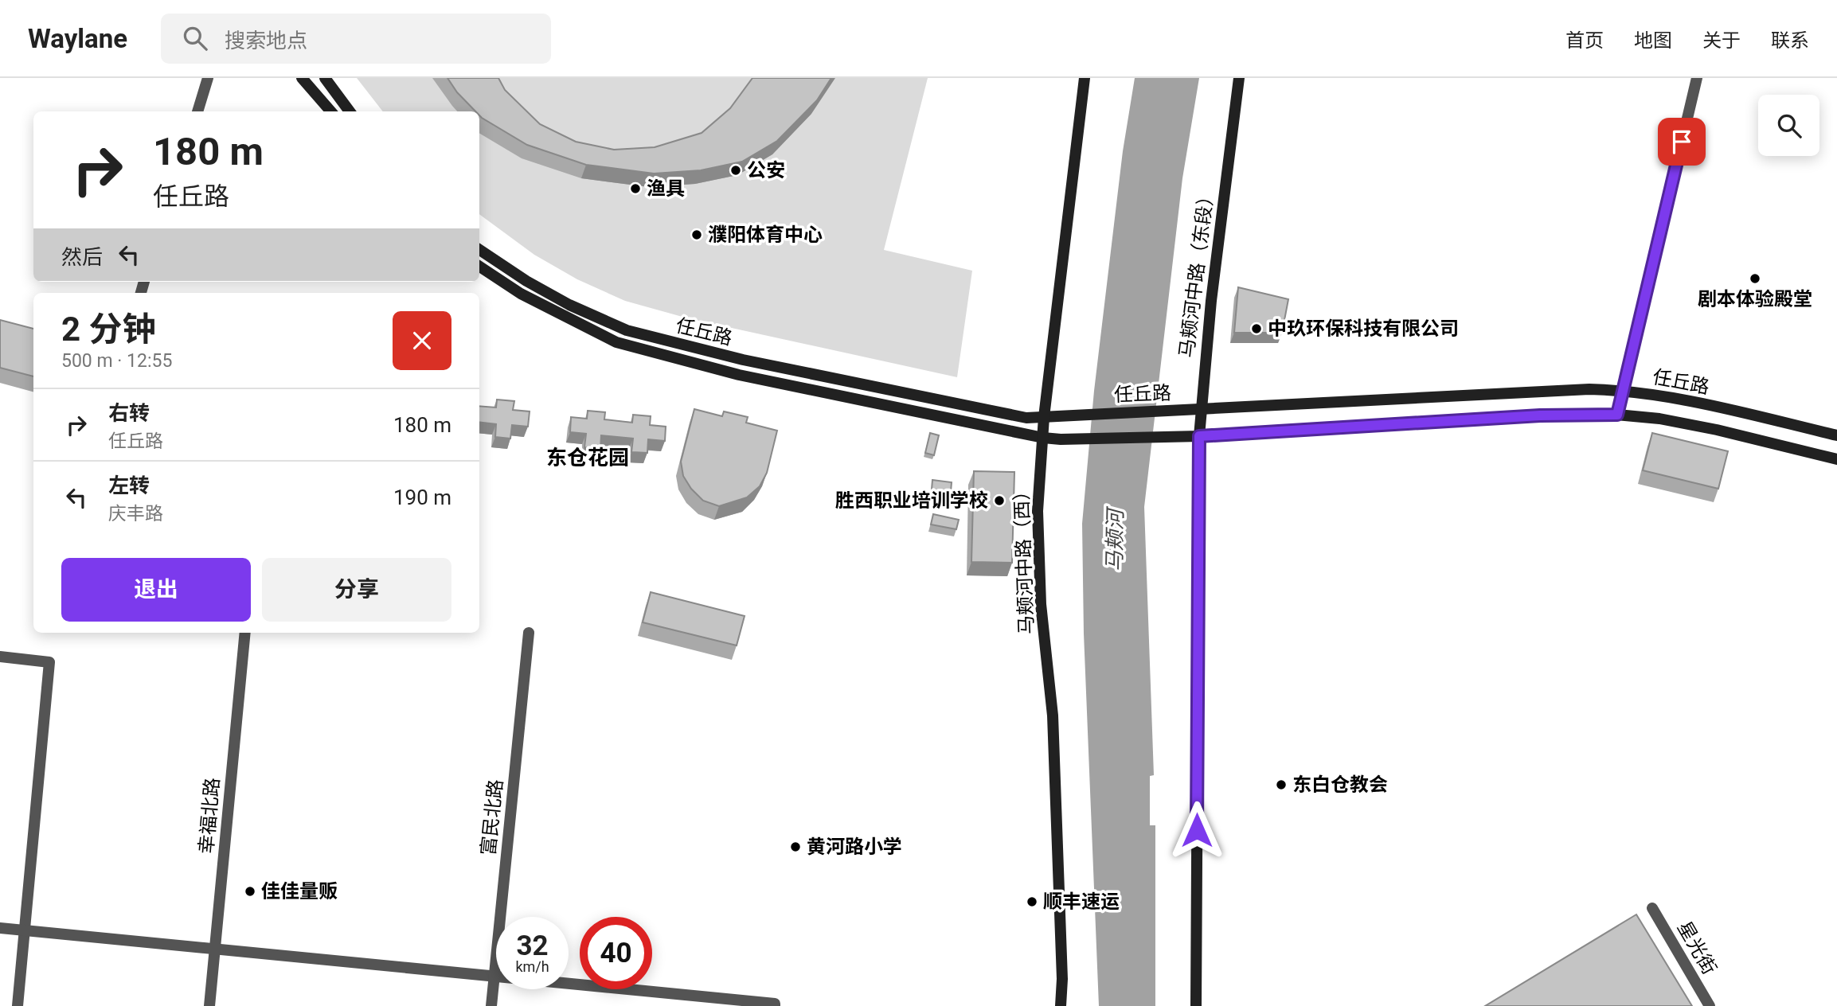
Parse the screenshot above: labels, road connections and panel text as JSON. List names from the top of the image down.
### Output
{
  "streets": {
    "street": [
      "马颊河中路（东段）",
      "任丘路",
      "马颊河中路（西）",
      "幸福北路",
      "富民北路",
      "星光街"
    ]
  },
  "crossings": [
    ["马颊河中路（东段）", "任丘路"],
    ["任丘路", "马颊河中路（西）"]
  ],
  "districts": ["东仓花园"],
  "water": ["马颊河"],
  "places": [
    "公安",
    "渔具",
    "濮阳体育中心",
    "剧本体验殿堂",
    "中玖环保科技有限公司",
    "胜西职业培训学校",
    "东白仓教会",
    "黄河路小学",
    "佳佳量贩",
    "顺丰速运"
  ],
  "page": {
    "header": "Waylane",
    "search": "搜索地点",
    "nav": [
      "首页",
      "地图",
      "关于",
      "联系"
    ],
    "turn": ["180 m", "任丘路"],
    "then": "然后",
    "heading": ["2 分钟", "500 m · 12:55"],
    "list": [
      {
        "name": "右转",
        "note": "任丘路",
        "value": "180 m"
      },
      {
        "name": "左转",
        "note": "庆丰路",
        "value": "190 m"
      }
    ],
    "buttons": ["退出", "分享"],
    "speed": "32 km/h",
    "limit": "40"
  }
}
